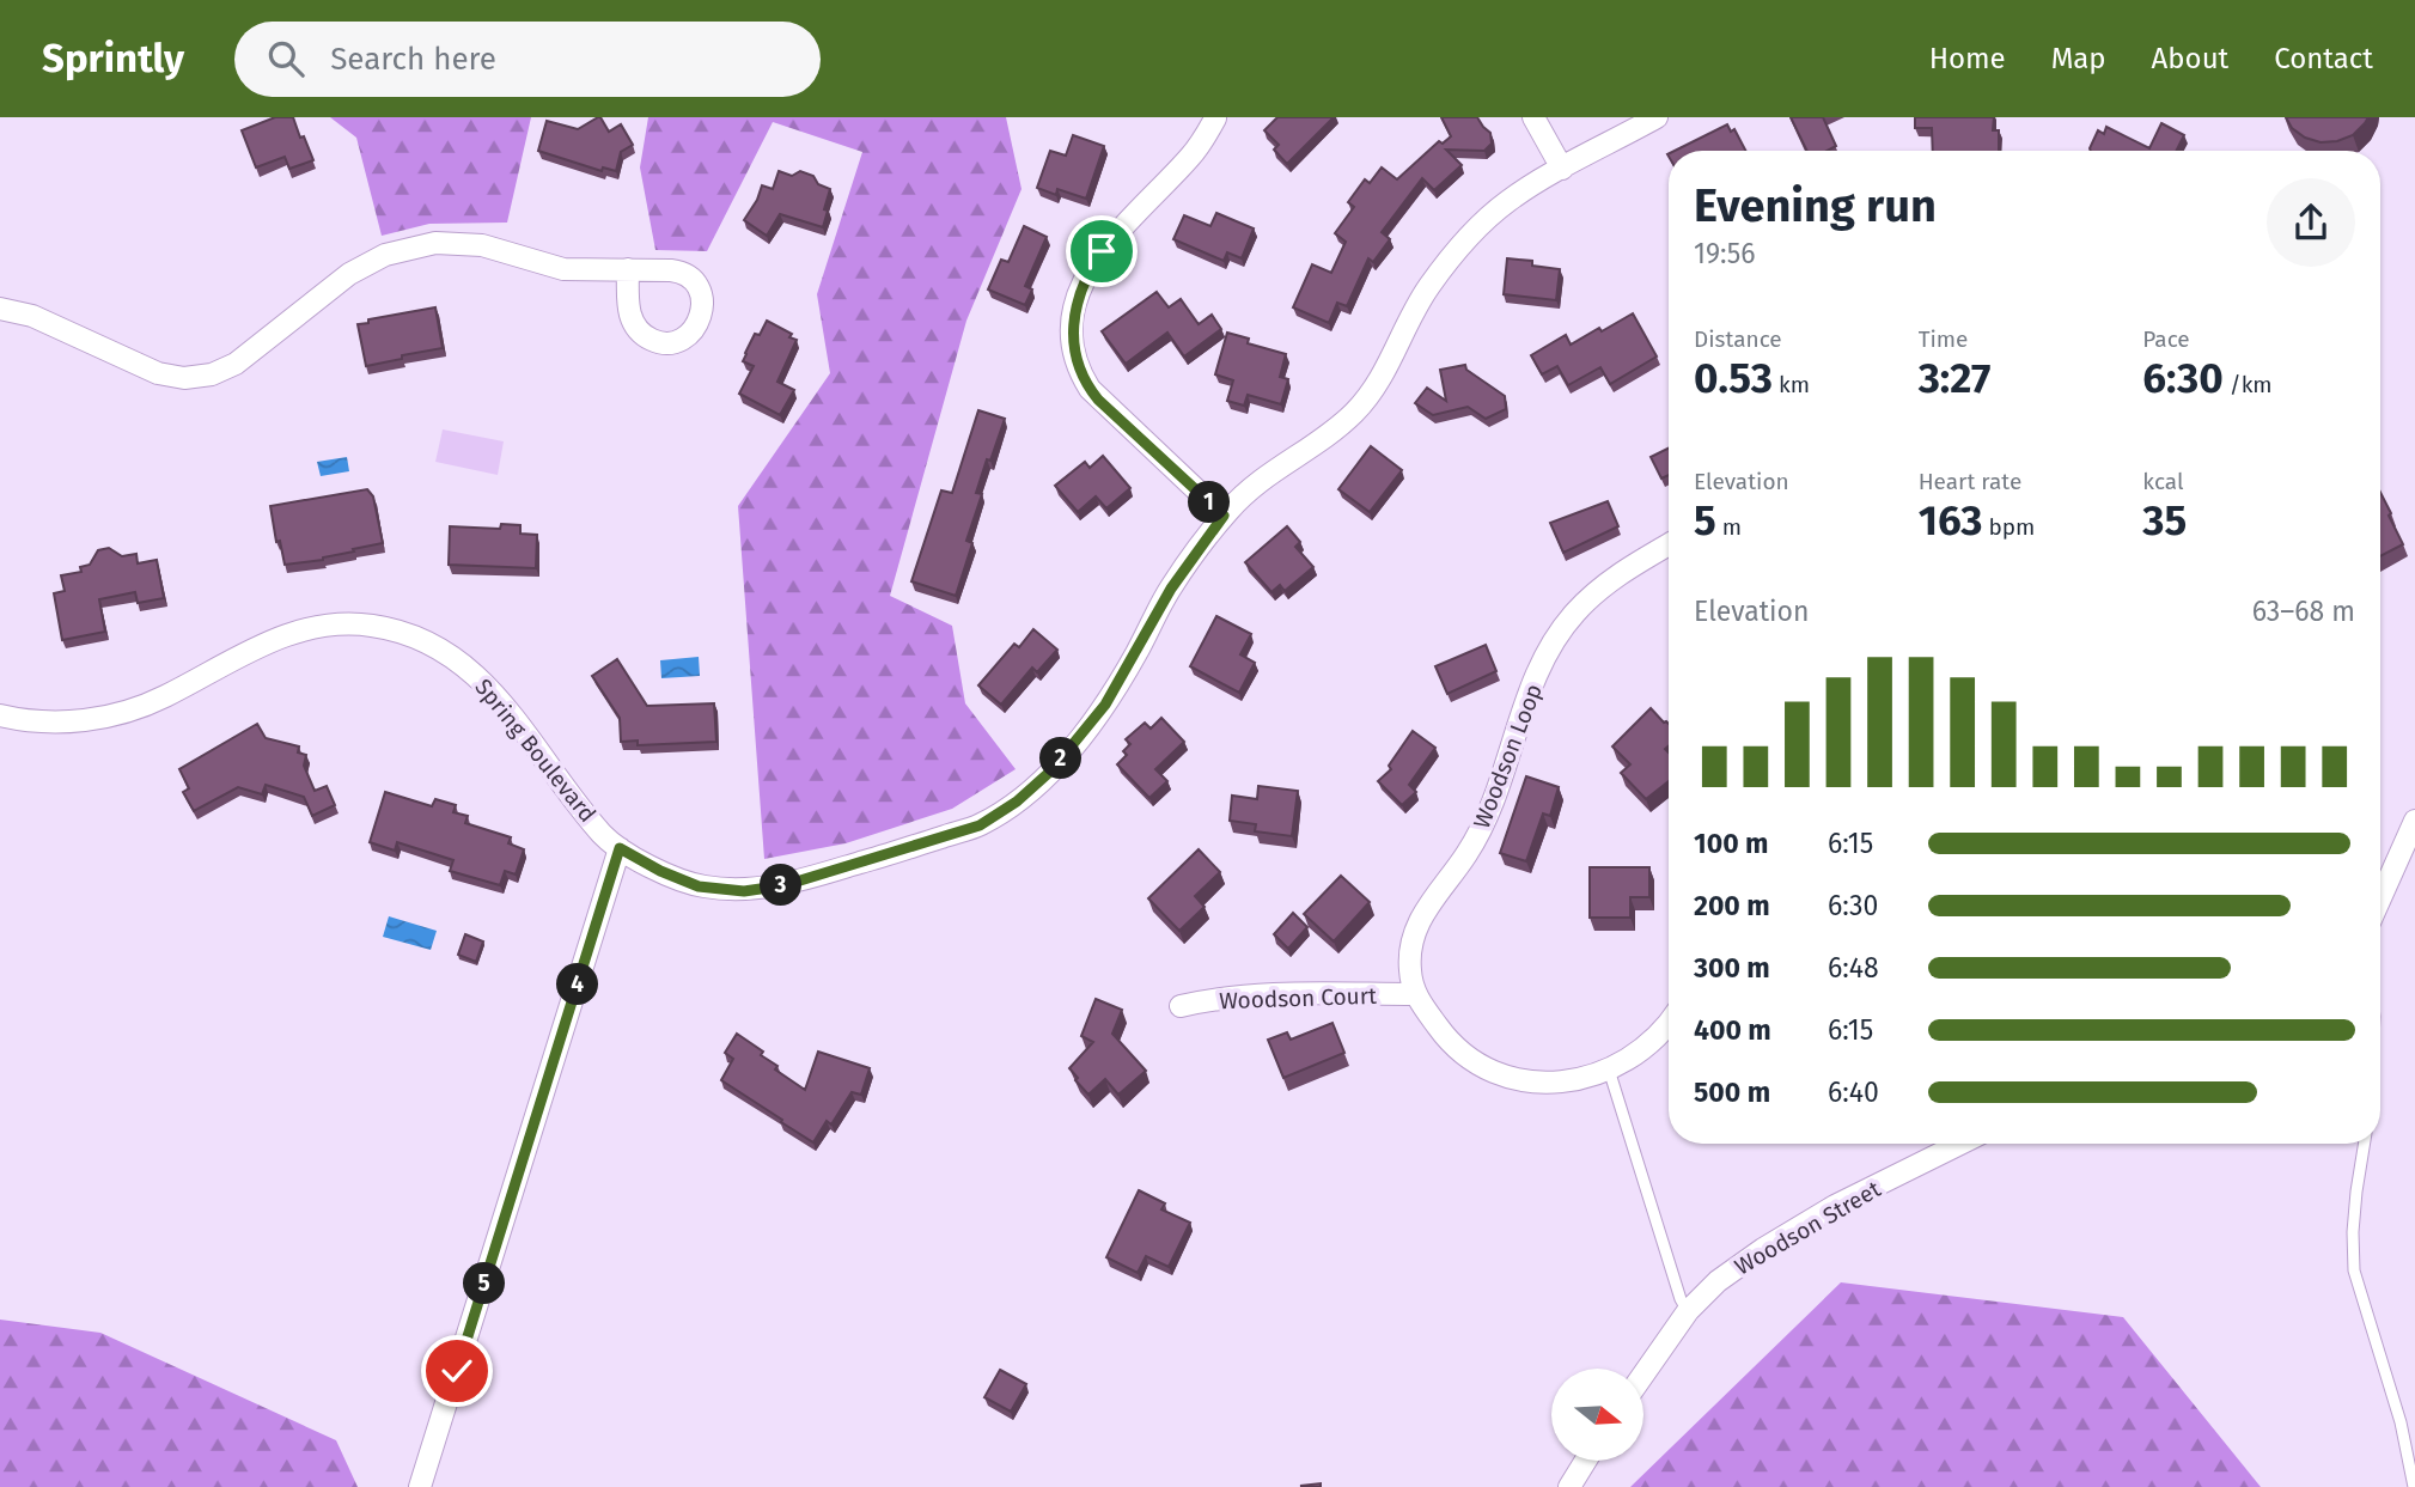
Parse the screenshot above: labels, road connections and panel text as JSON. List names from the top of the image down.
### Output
{
  "streets": {
    "street": [
      "Spring Boulevard",
      "Woodson Loop",
      "Woodson Court",
      "Woodson Street"
    ]
  },
  "crossings": [
    ["Woodson Loop", "Woodson Court"]
  ],
  "north": "right",
  "page": {
    "header": "Sprintly",
    "search": "Search here",
    "nav": [
      "Home",
      "Map",
      "About",
      "Contact"
    ],
    "heading": ["Evening run", "19:56"],
    "stats": [
      ["Distance", "0.53 km"],
      ["Time", "3:27"],
      ["Pace", "6:30 /km"],
      ["Elevation", "5 m"],
      ["Heart rate", "163 bpm"],
      ["kcal", "35"]
    ],
    "pins": [
      "1",
      "2",
      "3",
      "4",
      "5"
    ],
    "chart": ["Elevation", "63–68 m"],
    "list": [
      {
        "name": "100 m",
        "note": "6:15"
      },
      {
        "name": "200 m",
        "note": "6:30"
      },
      {
        "name": "300 m",
        "note": "6:48"
      },
      {
        "name": "400 m",
        "note": "6:15"
      },
      {
        "name": "500 m",
        "note": "6:40"
      }
    ]
  }
}
